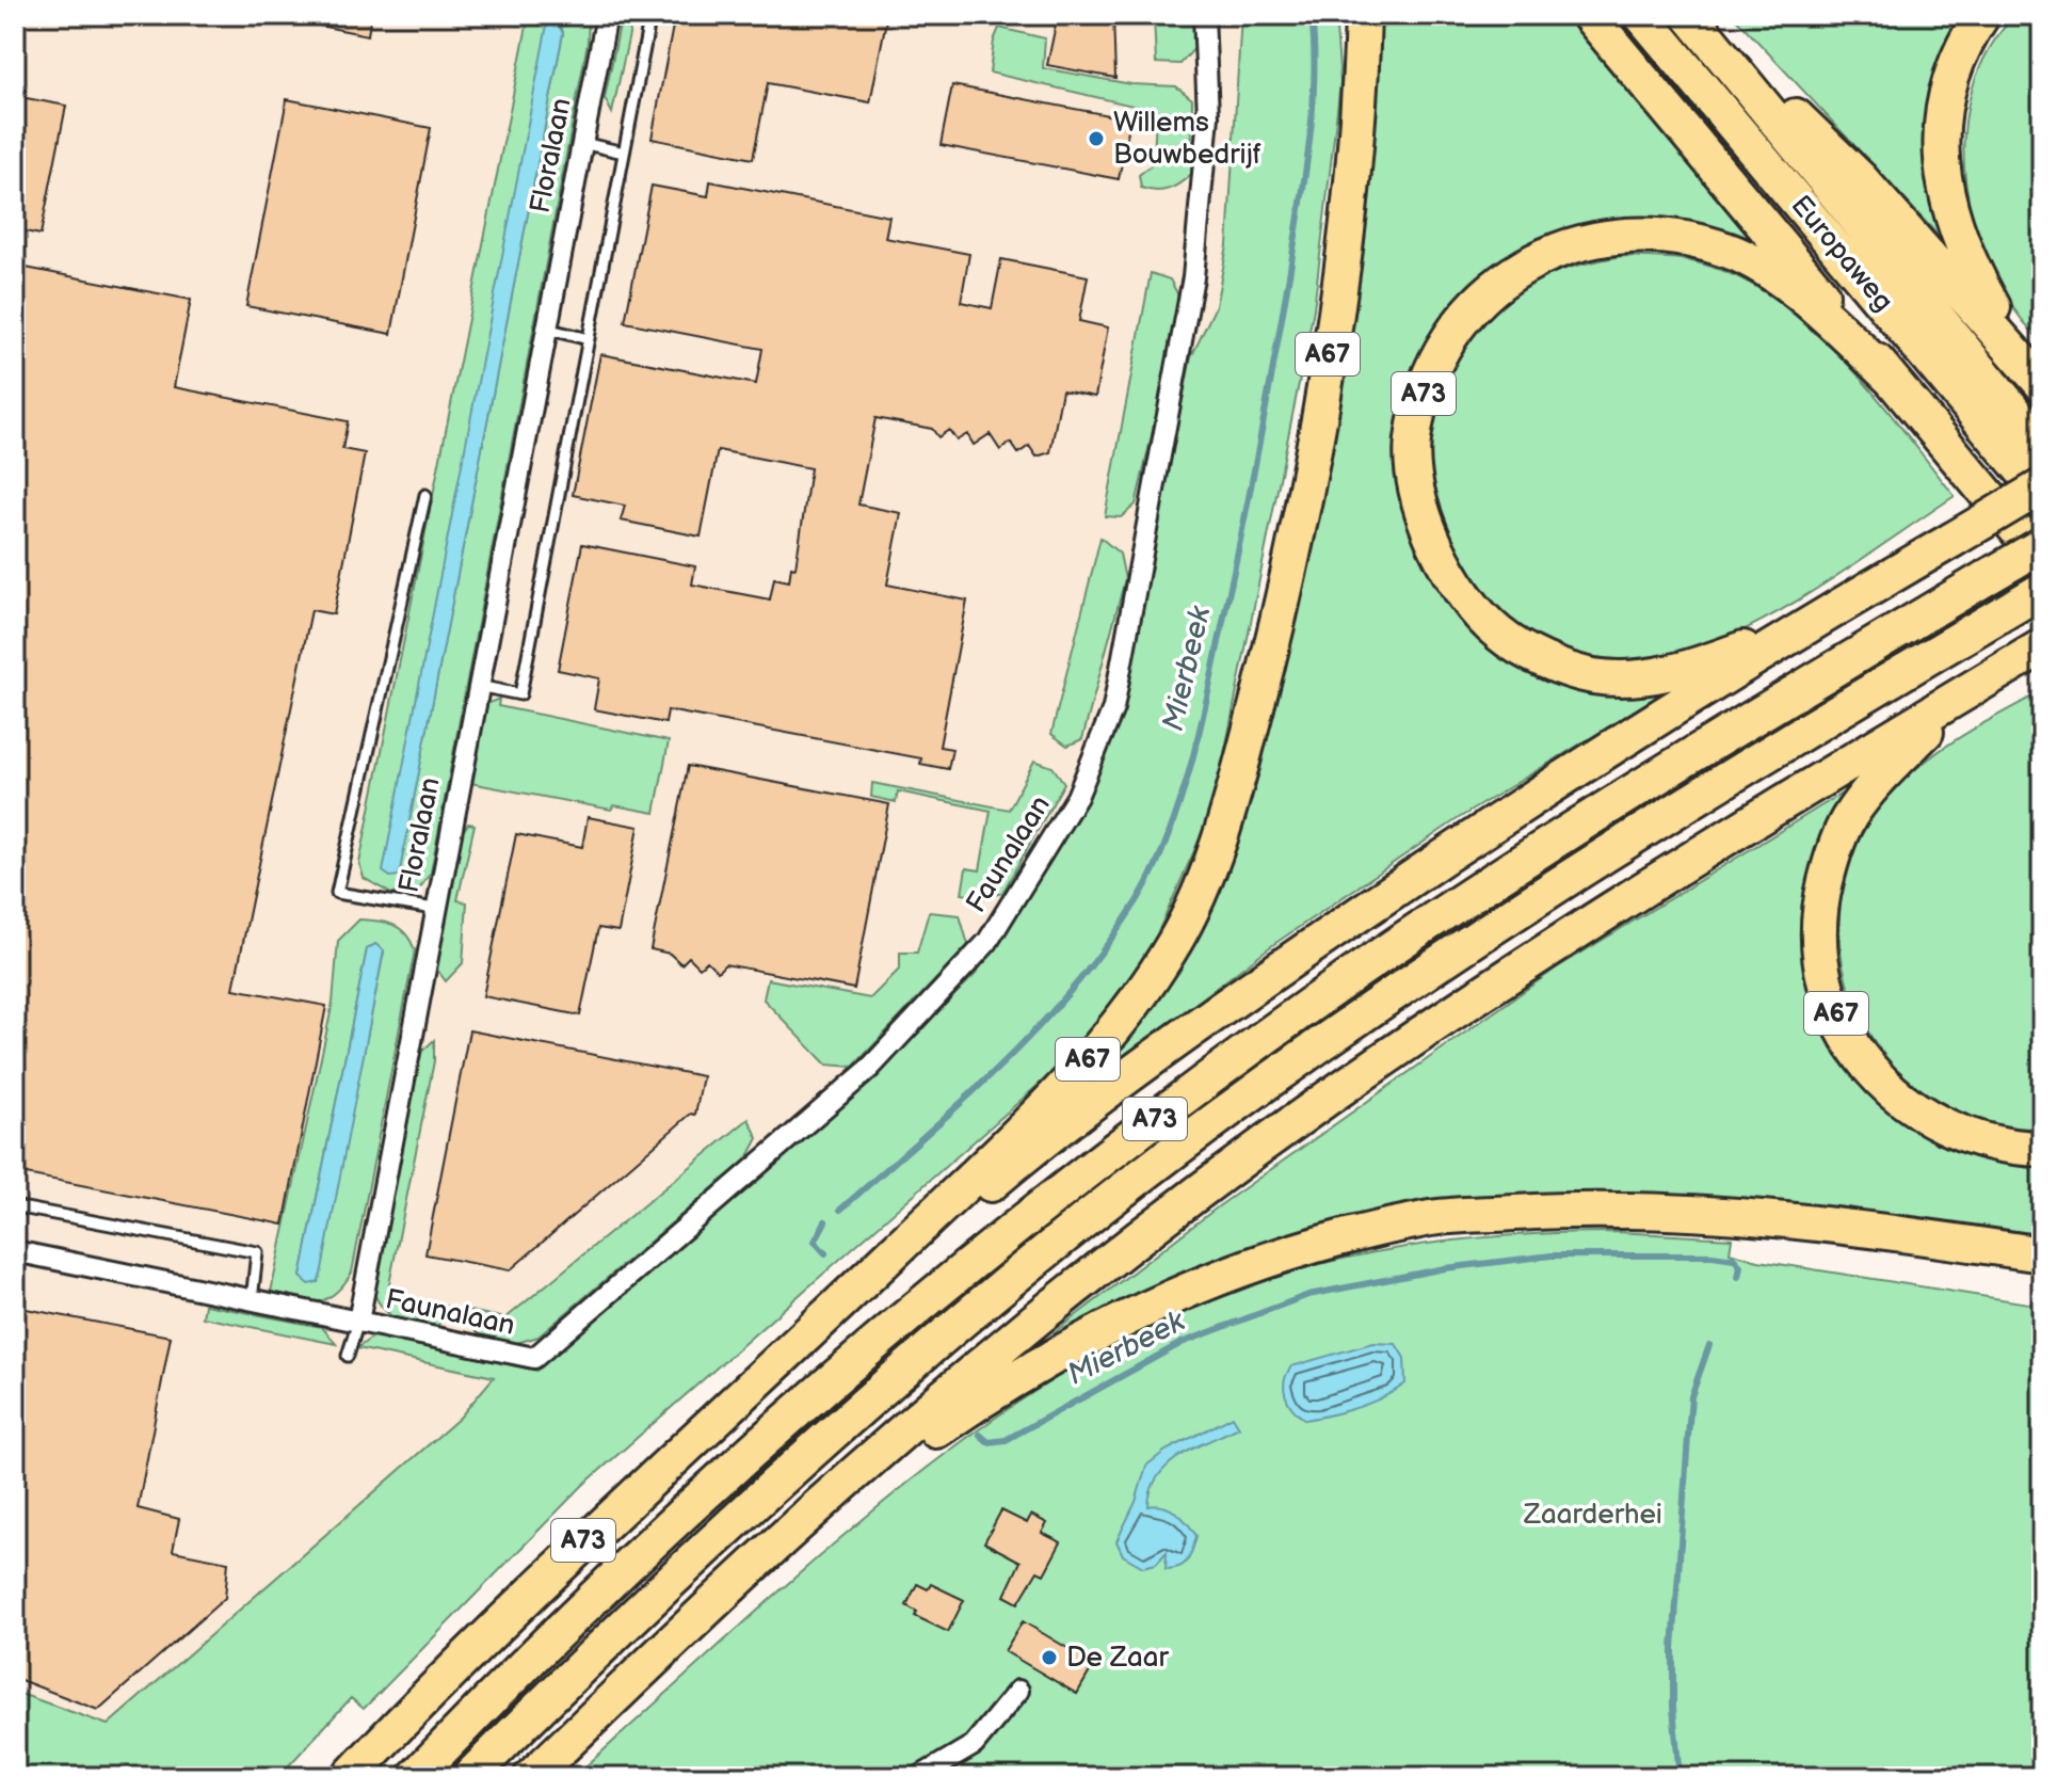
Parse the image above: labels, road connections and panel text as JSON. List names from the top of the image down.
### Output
{
  "streets": {
    "highway": ["Europaweg", "A67", "A73"],
    "street": ["Floralaan", "Faunalaan"]
  },
  "crossings": [
    ["Floralaan", "Faunalaan"],
    ["A67", "A73"]
  ],
  "water": ["Mierbeek"],
  "parks": ["Zaarderhei"],
  "places": ["Willems Bouwbedrijf", "De Zaar"]
}
